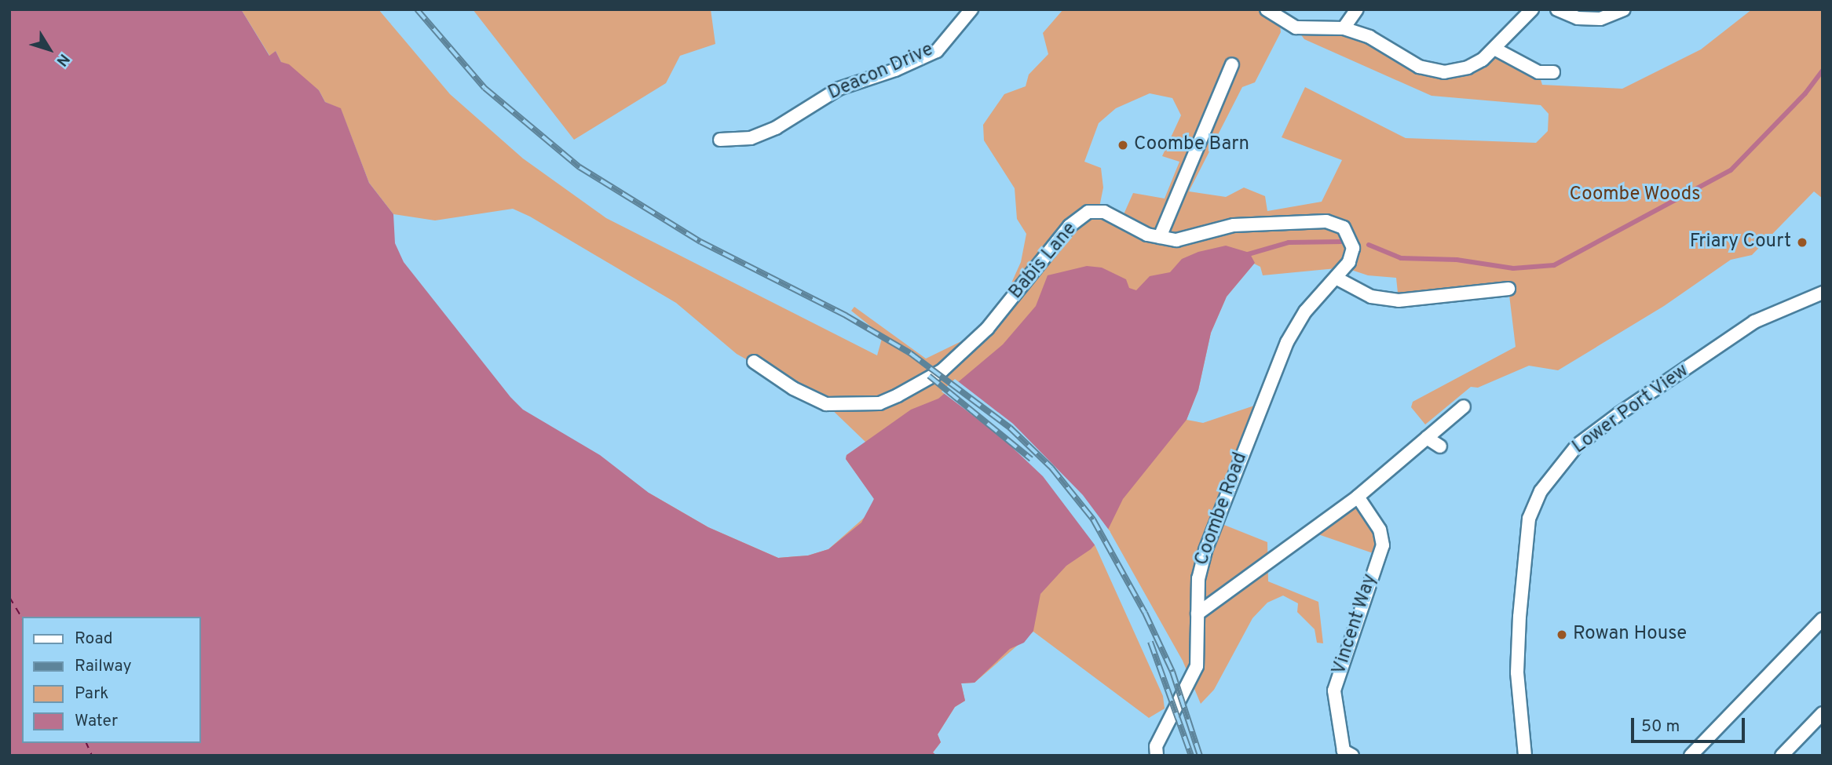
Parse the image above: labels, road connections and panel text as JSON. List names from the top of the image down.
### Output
{
  "streets": {
    "street": [
      "Deacon Drive",
      "Babis Lane",
      "Lower Port View",
      "Coombe Road",
      "Vincent Way"
    ]
  },
  "crossings": [
    ["Babis Lane", "Coombe Road"]
  ],
  "parks": ["Coombe Woods"],
  "places": ["Coombe Barn", "Friary Court", "Rowan House"],
  "legend": [
    "Road",
    "Railway",
    "Park",
    "Water"
  ],
  "scale_bar": "50 m",
  "north": "bottom right"
}
